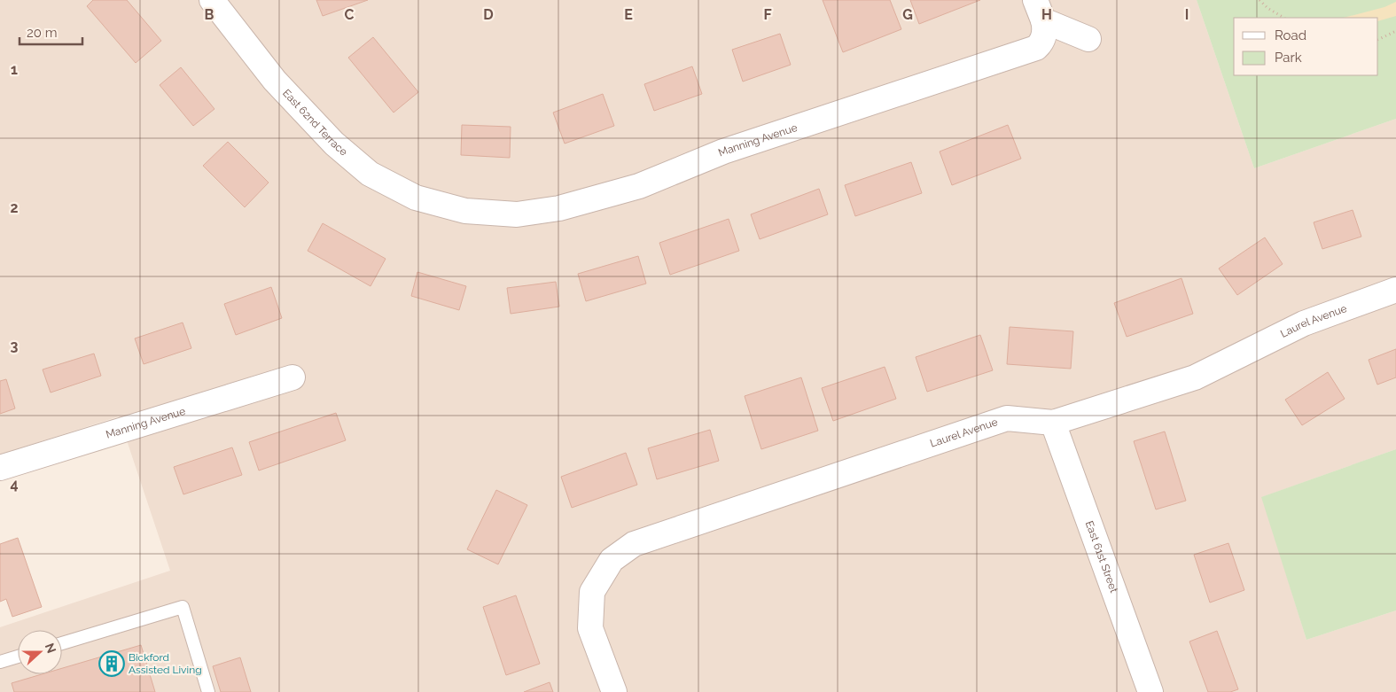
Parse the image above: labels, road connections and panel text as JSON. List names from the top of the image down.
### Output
{
  "streets": {
    "street": [
      "East 62nd Terrace",
      "Manning Avenue",
      "Laurel Avenue",
      "East 61st Street"
    ]
  },
  "crossings": [
    ["East 62nd Terrace", "Manning Avenue"],
    ["Laurel Avenue", "East 61st Street"]
  ],
  "places": {
    "building": ["Bickford Assisted Living"]
  },
  "legend": ["Road", "Park"],
  "scale_bar": "20 m",
  "north": "right",
  "grid": {
    "columns": [
      "B",
      "C",
      "D",
      "E",
      "F",
      "G",
      "H",
      "I"
    ],
    "rows": [
      "1",
      "2",
      "3",
      "4"
    ]
  }
}
